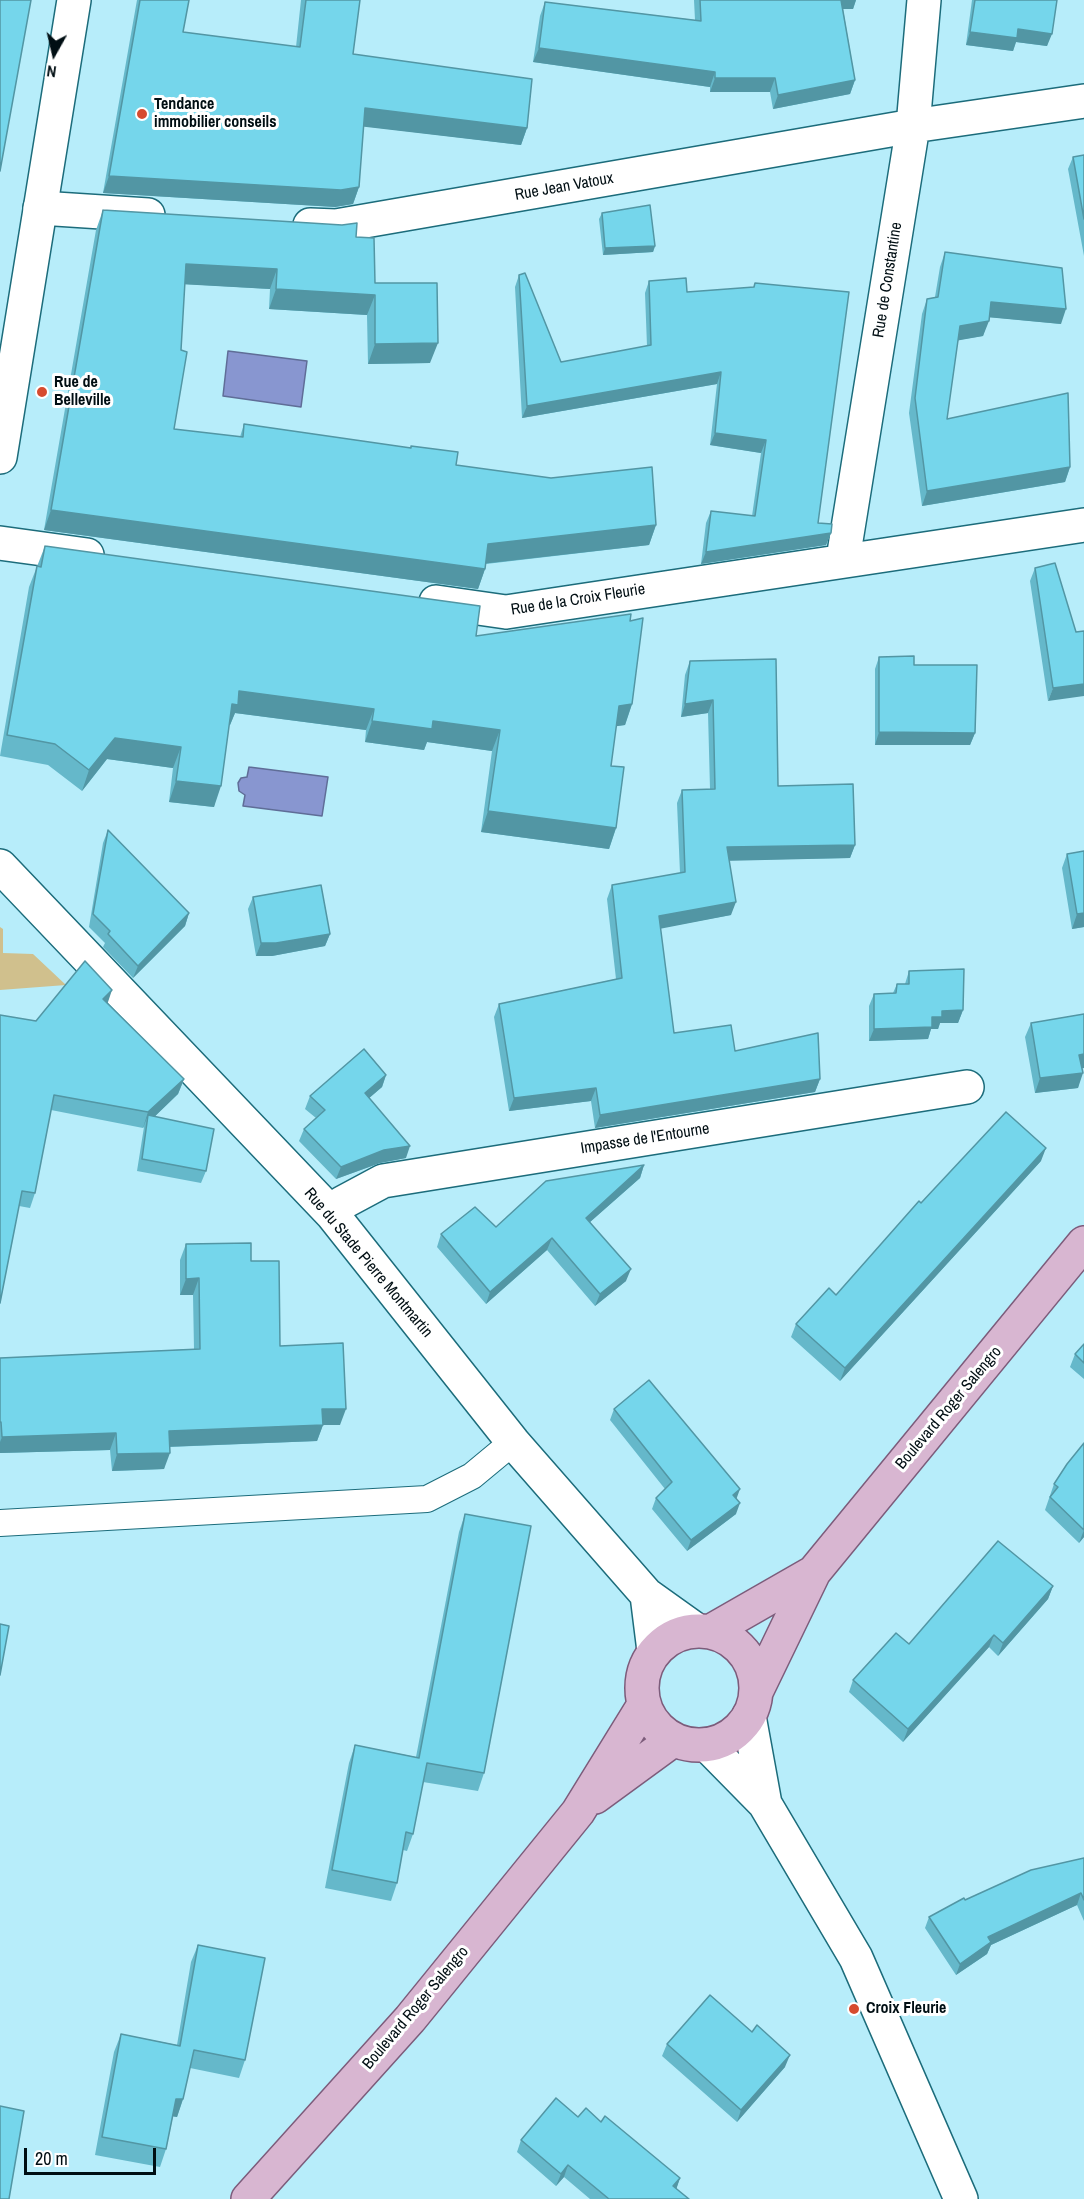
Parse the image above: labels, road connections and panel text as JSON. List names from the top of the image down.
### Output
{
  "streets": {
    "main road": ["Boulevard Roger Salengro"],
    "street": [
      "Rue Jean Vatoux",
      "Rue de Constantine",
      "Rue de la Croix Fleurie",
      "Impasse de l'Entourne",
      "Rue du Stade Pierre Montmartin"
    ]
  },
  "crossings": [
    ["Rue Jean Vatoux", "Rue de Constantine"],
    ["Rue de Constantine", "Rue de la Croix Fleurie"],
    ["Impasse de l'Entourne", "Rue du Stade Pierre Montmartin"],
    ["Rue du Stade Pierre Montmartin", "Boulevard Roger Salengro"]
  ],
  "places": ["Tendance immobilier conseils", "Rue de Belleville", "Croix Fleurie"],
  "scale_bar": "20 m",
  "north": "bottom"
}
